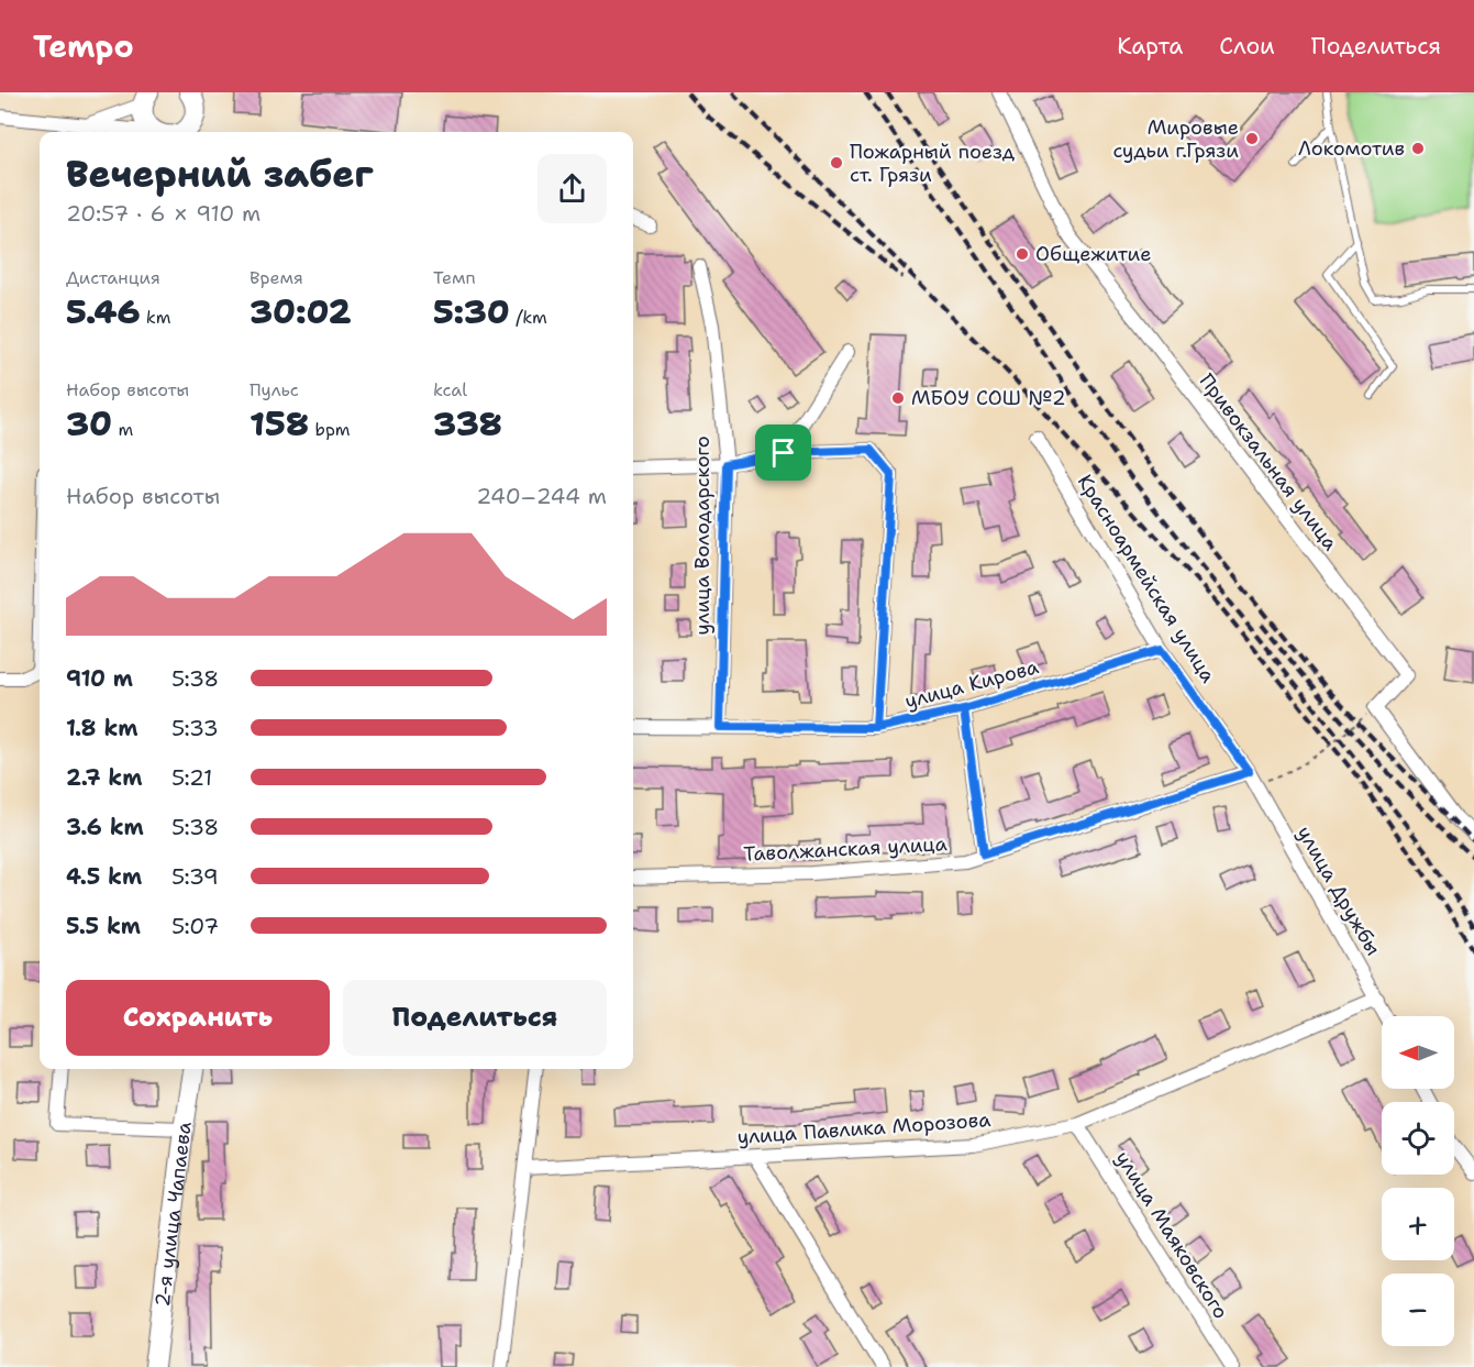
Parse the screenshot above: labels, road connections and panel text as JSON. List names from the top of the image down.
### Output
{
  "streets": {
    "main road": ["2-я улица Чапаева"],
    "street": [
      "Привокзальная улица",
      "улица Володарского",
      "Красноармейская улица",
      "улица Кирова",
      "Таволжанская улица",
      "улица Дружбы",
      "улица Павлика Морозова",
      "улица Маяковского"
    ]
  },
  "crossings": [
    ["улица Володарского", "улица Кирова"],
    ["Красноармейская улица", "улица Кирова"],
    ["Красноармейская улица", "Таволжанская улица"],
    ["Красноармейская улица", "улица Дружбы"],
    ["Таволжанская улица", "улица Дружбы"],
    ["улица Дружбы", "улица Павлика Морозова"],
    ["улица Павлика Морозова", "улица Маяковского"]
  ],
  "places": [
    "Мировые судьи г.Грязи",
    "Локомотив",
    "Пожарный поезд ст. Грязи",
    "Общежитие",
    "МБОУ СОШ №2"
  ],
  "north": "left",
  "page": {
    "header": "Tempo",
    "nav": ["Карта", "Слои", "Поделиться"],
    "heading": ["Вечерний забег", "20:57 · 6 × 910 m"],
    "stats": [
      ["Дистанция", "5.46 km"],
      ["Время", "30:02"],
      ["Темп", "5:30 /km"],
      ["Набор высоты", "30 m"],
      ["Пульс", "158 bpm"],
      ["kcal", "338"]
    ],
    "chart": ["Набор высоты", "240–244 m"],
    "list": [
      {
        "name": "910 m",
        "note": "5:38"
      },
      {
        "name": "1.8 km",
        "note": "5:33"
      },
      {
        "name": "2.7 km",
        "note": "5:21"
      },
      {
        "name": "3.6 km",
        "note": "5:38"
      },
      {
        "name": "4.5 km",
        "note": "5:39"
      },
      {
        "name": "5.5 km",
        "note": "5:07"
      }
    ],
    "buttons": ["Сохранить", "Поделиться"],
    "map_buttons": ["+", "−"]
  }
}
